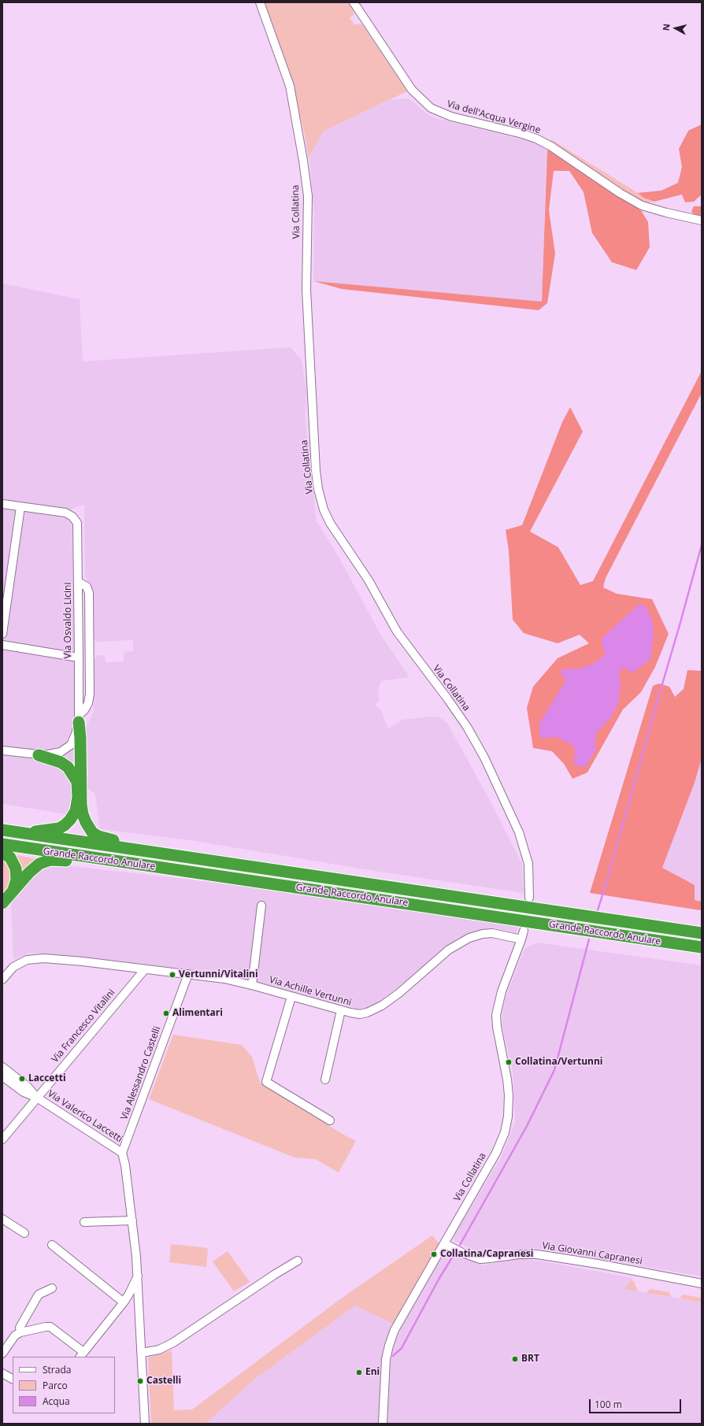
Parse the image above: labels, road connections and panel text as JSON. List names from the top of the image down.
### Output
{
  "streets": {
    "highway": ["Grande Raccordo Anulare"],
    "street": [
      "Via dell'Acqua Vergine",
      "Via Collatina",
      "Via Osvaldo Licini",
      "Via Achille Vertunni",
      "Via Francesco Vitalini",
      "Via Alessandro Castelli",
      "Via Valerico Laccetti",
      "Via Giovanni Capranesi"
    ]
  },
  "crossings": [
    ["Via Collatina", "Via Achille Vertunni"],
    ["Via Collatina", "Via Giovanni Capranesi"],
    ["Via Achille Vertunni", "Via Francesco Vitalini"],
    ["Via Achille Vertunni", "Via Alessandro Castelli"],
    ["Via Francesco Vitalini", "Via Valerico Laccetti"],
    ["Via Alessandro Castelli", "Via Valerico Laccetti"]
  ],
  "places": [
    "Vertunni/Vitalini",
    "Alimentari",
    "Collatina/Vertunni",
    "Laccetti",
    "Collatina/Capranesi",
    "BRT",
    "Eni",
    "Castelli"
  ],
  "legend": ["Strada", "Parco", "Acqua"],
  "scale_bar": "100 m",
  "north": "left"
}
